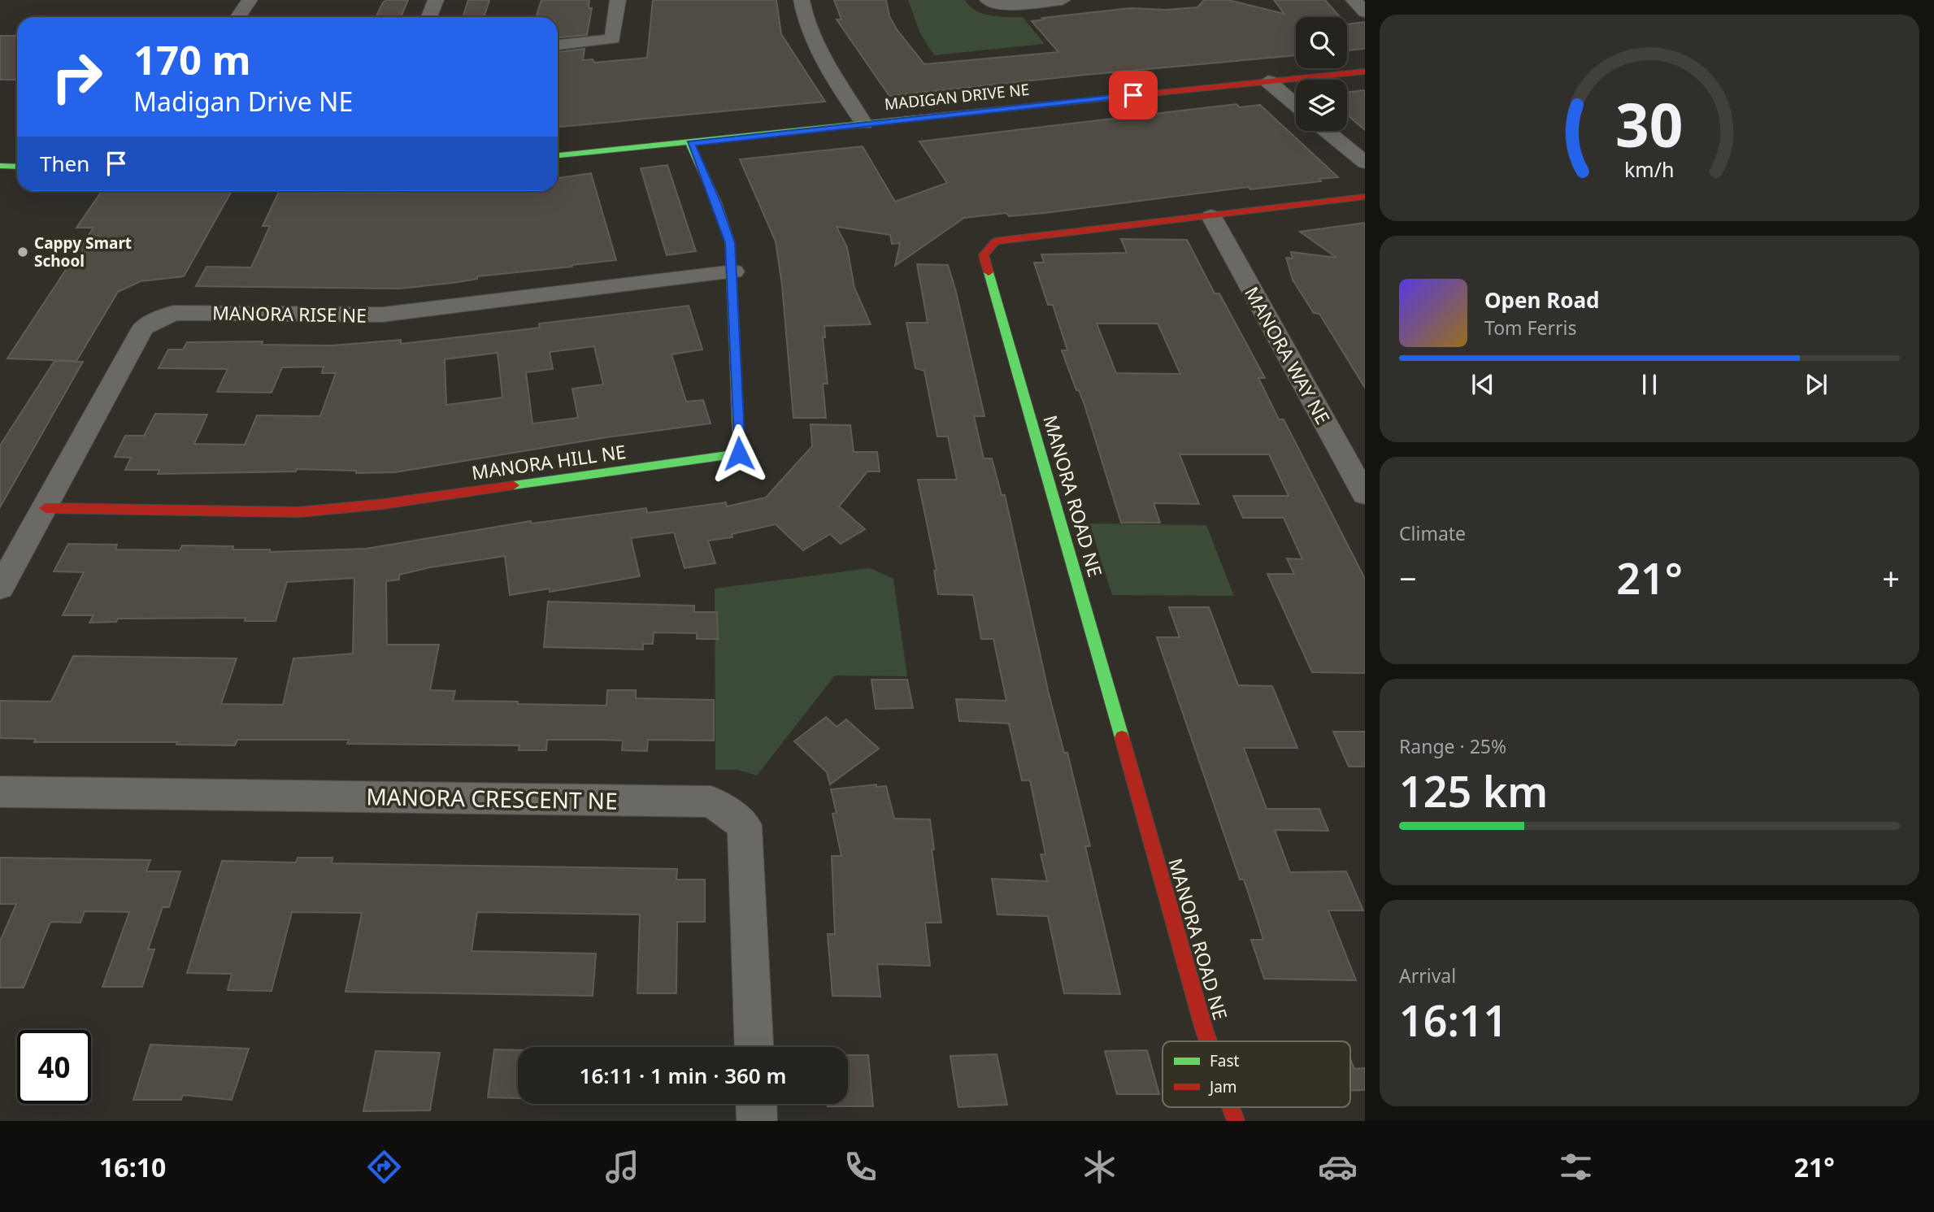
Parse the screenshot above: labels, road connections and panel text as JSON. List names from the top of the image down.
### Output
{
  "streets": {
    "street": [
      "MADIGAN DRIVE NE",
      "MANORA RISE NE",
      "MANORA WAY NE",
      "MANORA HILL NE",
      "MANORA ROAD NE",
      "MANORA CRESCENT NE"
    ]
  },
  "crossings": [
    ["MADIGAN DRIVE NE", "MANORA HILL NE"],
    ["MANORA RISE NE", "MANORA HILL NE"],
    ["MANORA WAY NE", "MANORA ROAD NE"]
  ],
  "places": ["Cappy Smart School"],
  "legend": ["Fast", "Jam"],
  "page": {
    "turn": ["170 m", "Madigan Drive NE"],
    "then": "Then",
    "song": ["Open Road", "Tom Ferris"],
    "tile": [
      "Climate",
      ["Range · 25%", "125 km"],
      ["Arrival", "16:11"]
    ],
    "heat": ["−", "21°", "+"],
    "limit": "40",
    "trip": "16:11 · 1 min · 360 m",
    "tabs": ["16:10", "21°"],
    "gauge": ["30", "km/h"]
  }
}
